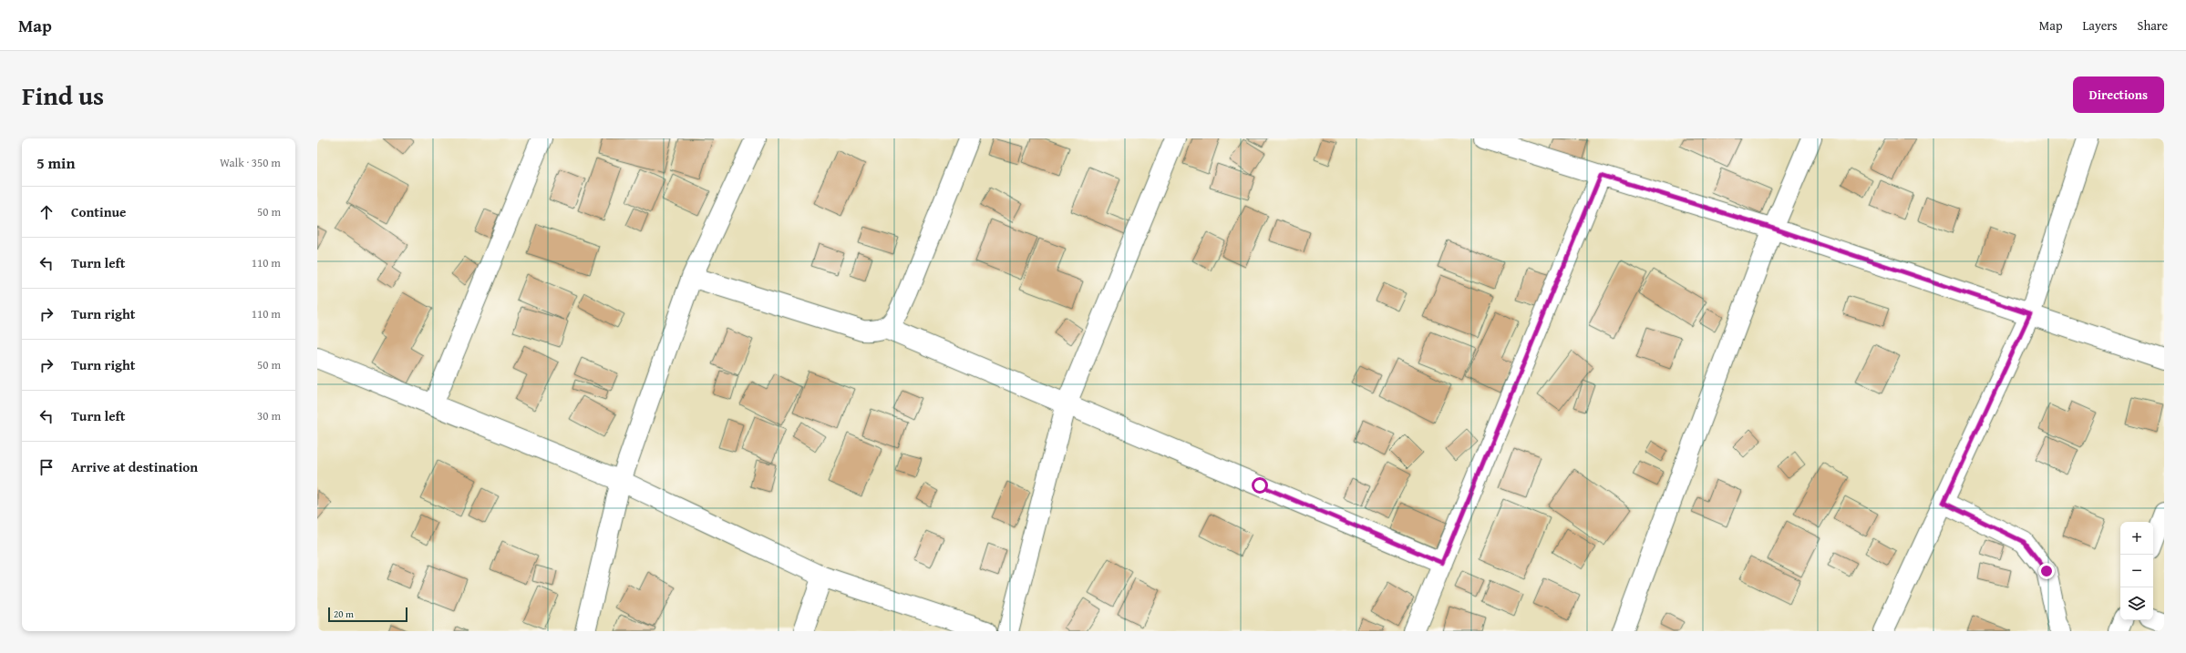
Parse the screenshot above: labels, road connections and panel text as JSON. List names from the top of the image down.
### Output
{
  "scale_bar": "20 m",
  "page": {
    "header": "Map",
    "nav": ["Map", "Layers", "Share"],
    "title": "Find us",
    "buttons": "Directions",
    "heading": ["5 min", "Walk · 350 m"],
    "list": [
      ["Continue", "50 m"],
      ["Turn left", "110 m"],
      ["Turn right", "110 m"],
      ["Turn right", "50 m"],
      ["Turn left", "30 m"],
      "Arrive at destination"
    ],
    "map_buttons": ["+", "−"],
    "scale": "20 m"
  }
}
